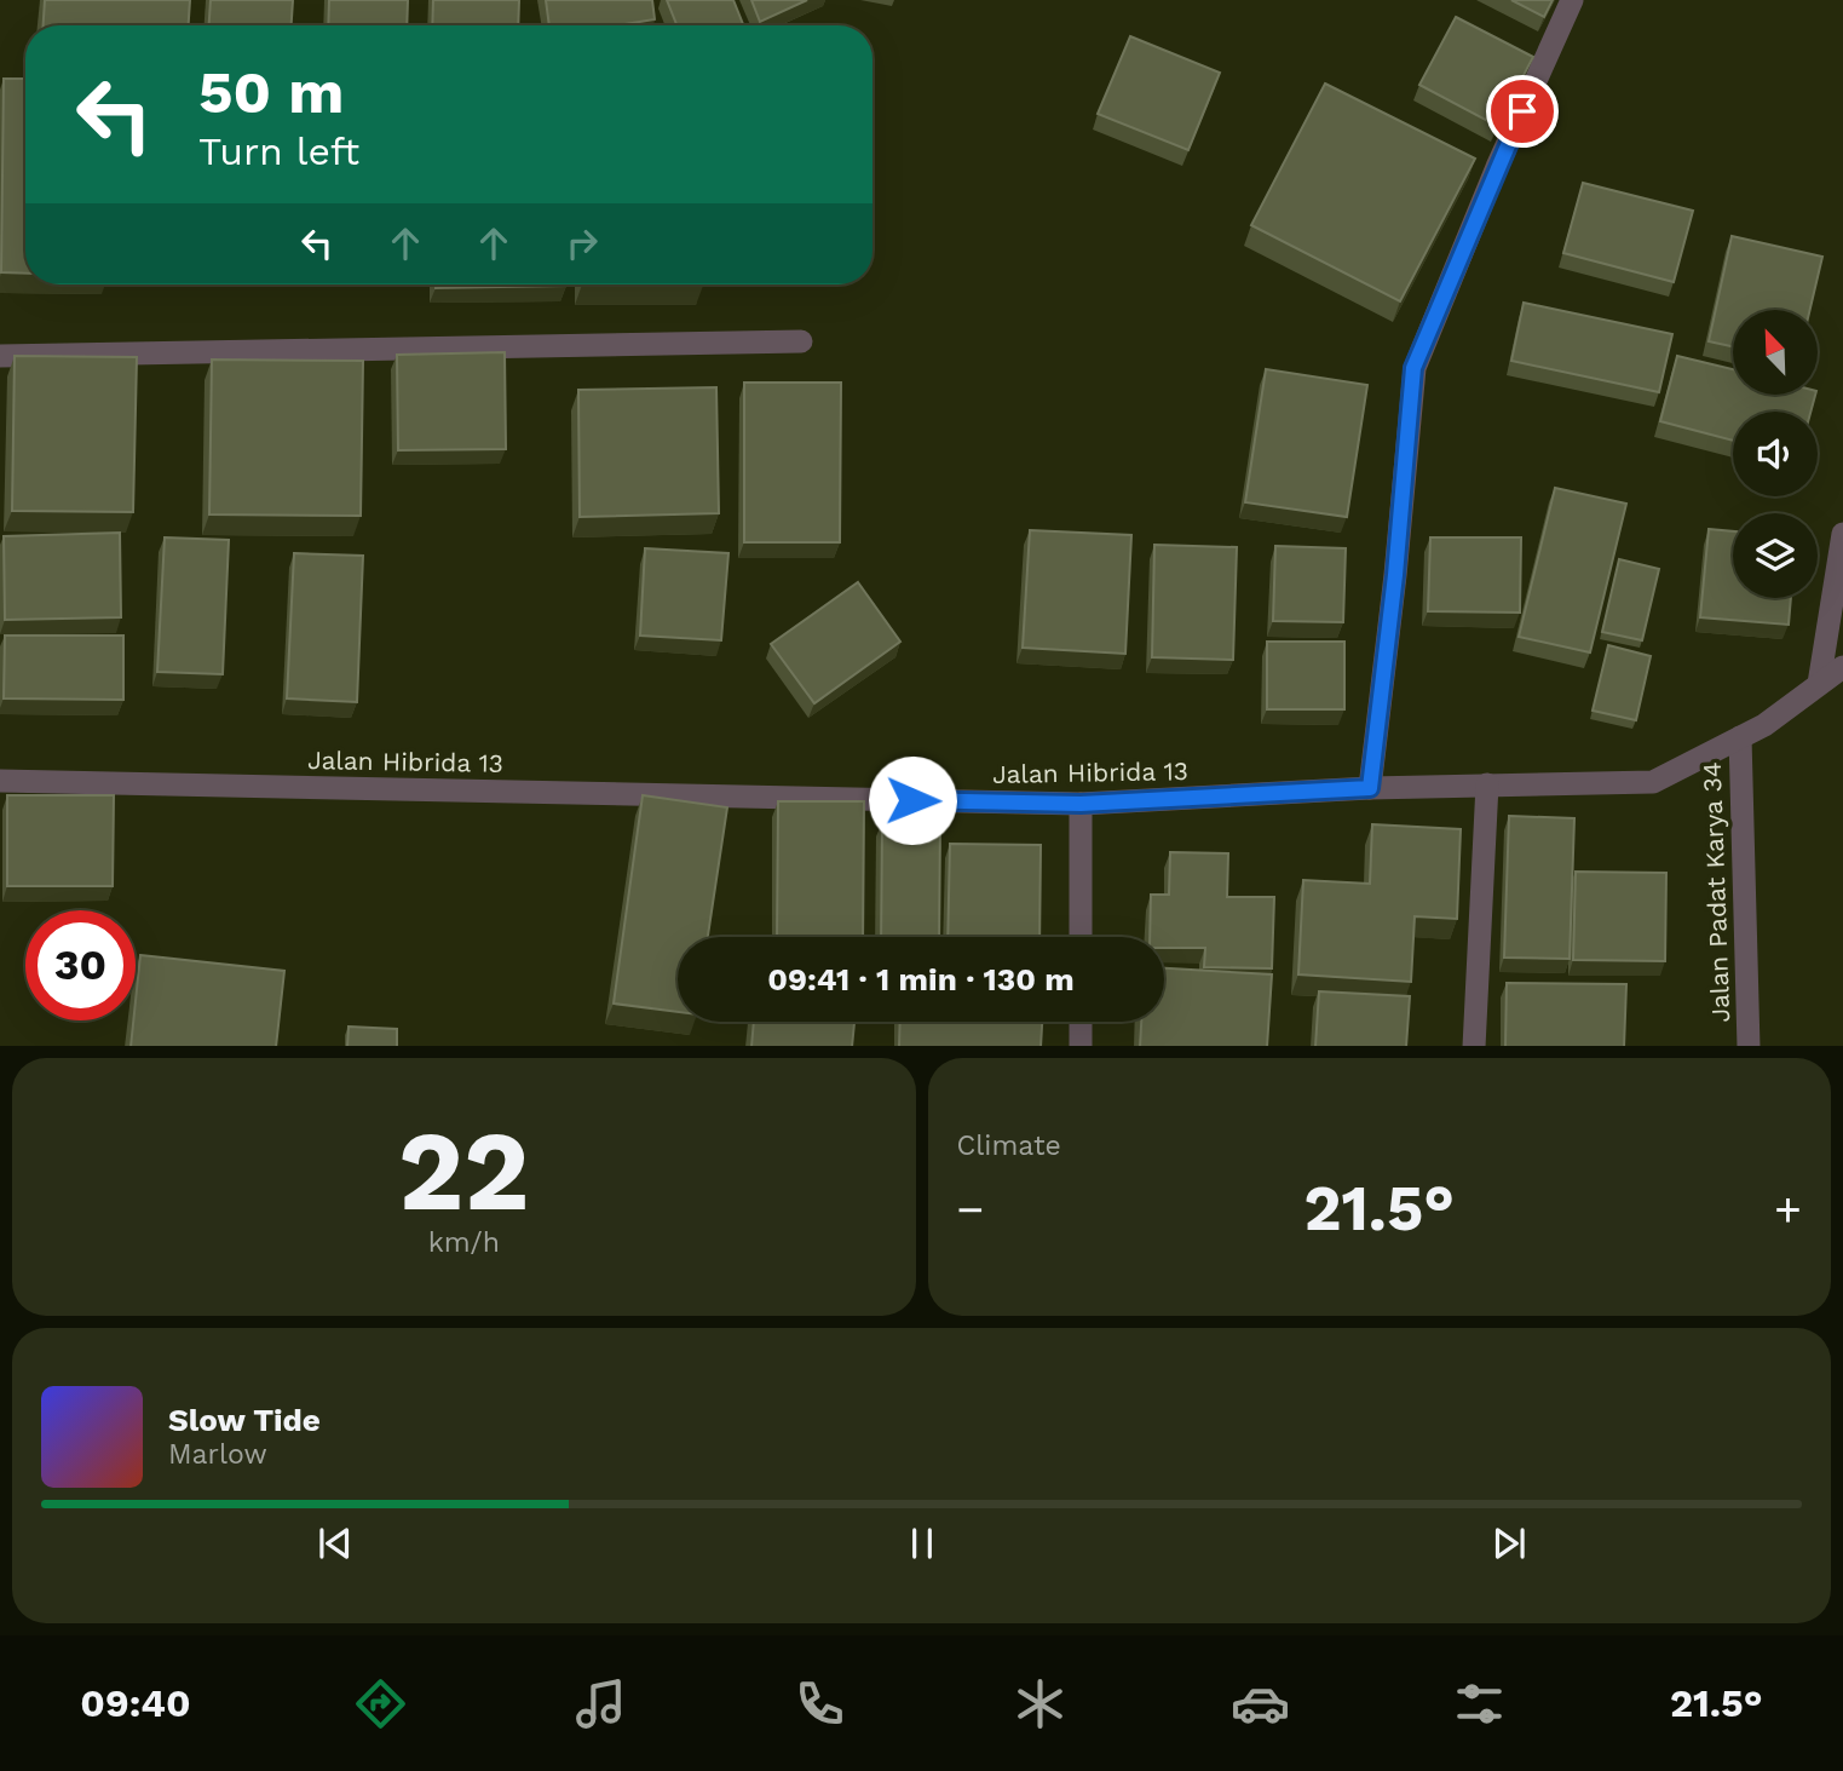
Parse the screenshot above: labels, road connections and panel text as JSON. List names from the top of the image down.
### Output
{
  "streets": {
    "street": ["Jalan Hibrida 13", "Jalan Padat Karya 34"]
  },
  "crossings": [
    ["Jalan Hibrida 13", "Jalan Padat Karya 34"]
  ],
  "north": "top left",
  "page": {
    "turn": ["50 m", "Turn left"],
    "limit": "30",
    "trip": "09:41 · 1 min · 130 m",
    "tile": [
      ["22", "km/h"],
      "Climate"
    ],
    "heat": ["−", "21.5°", "+"],
    "song": ["Slow Tide", "Marlow"],
    "tabs": ["09:40", "21.5°"]
  }
}
